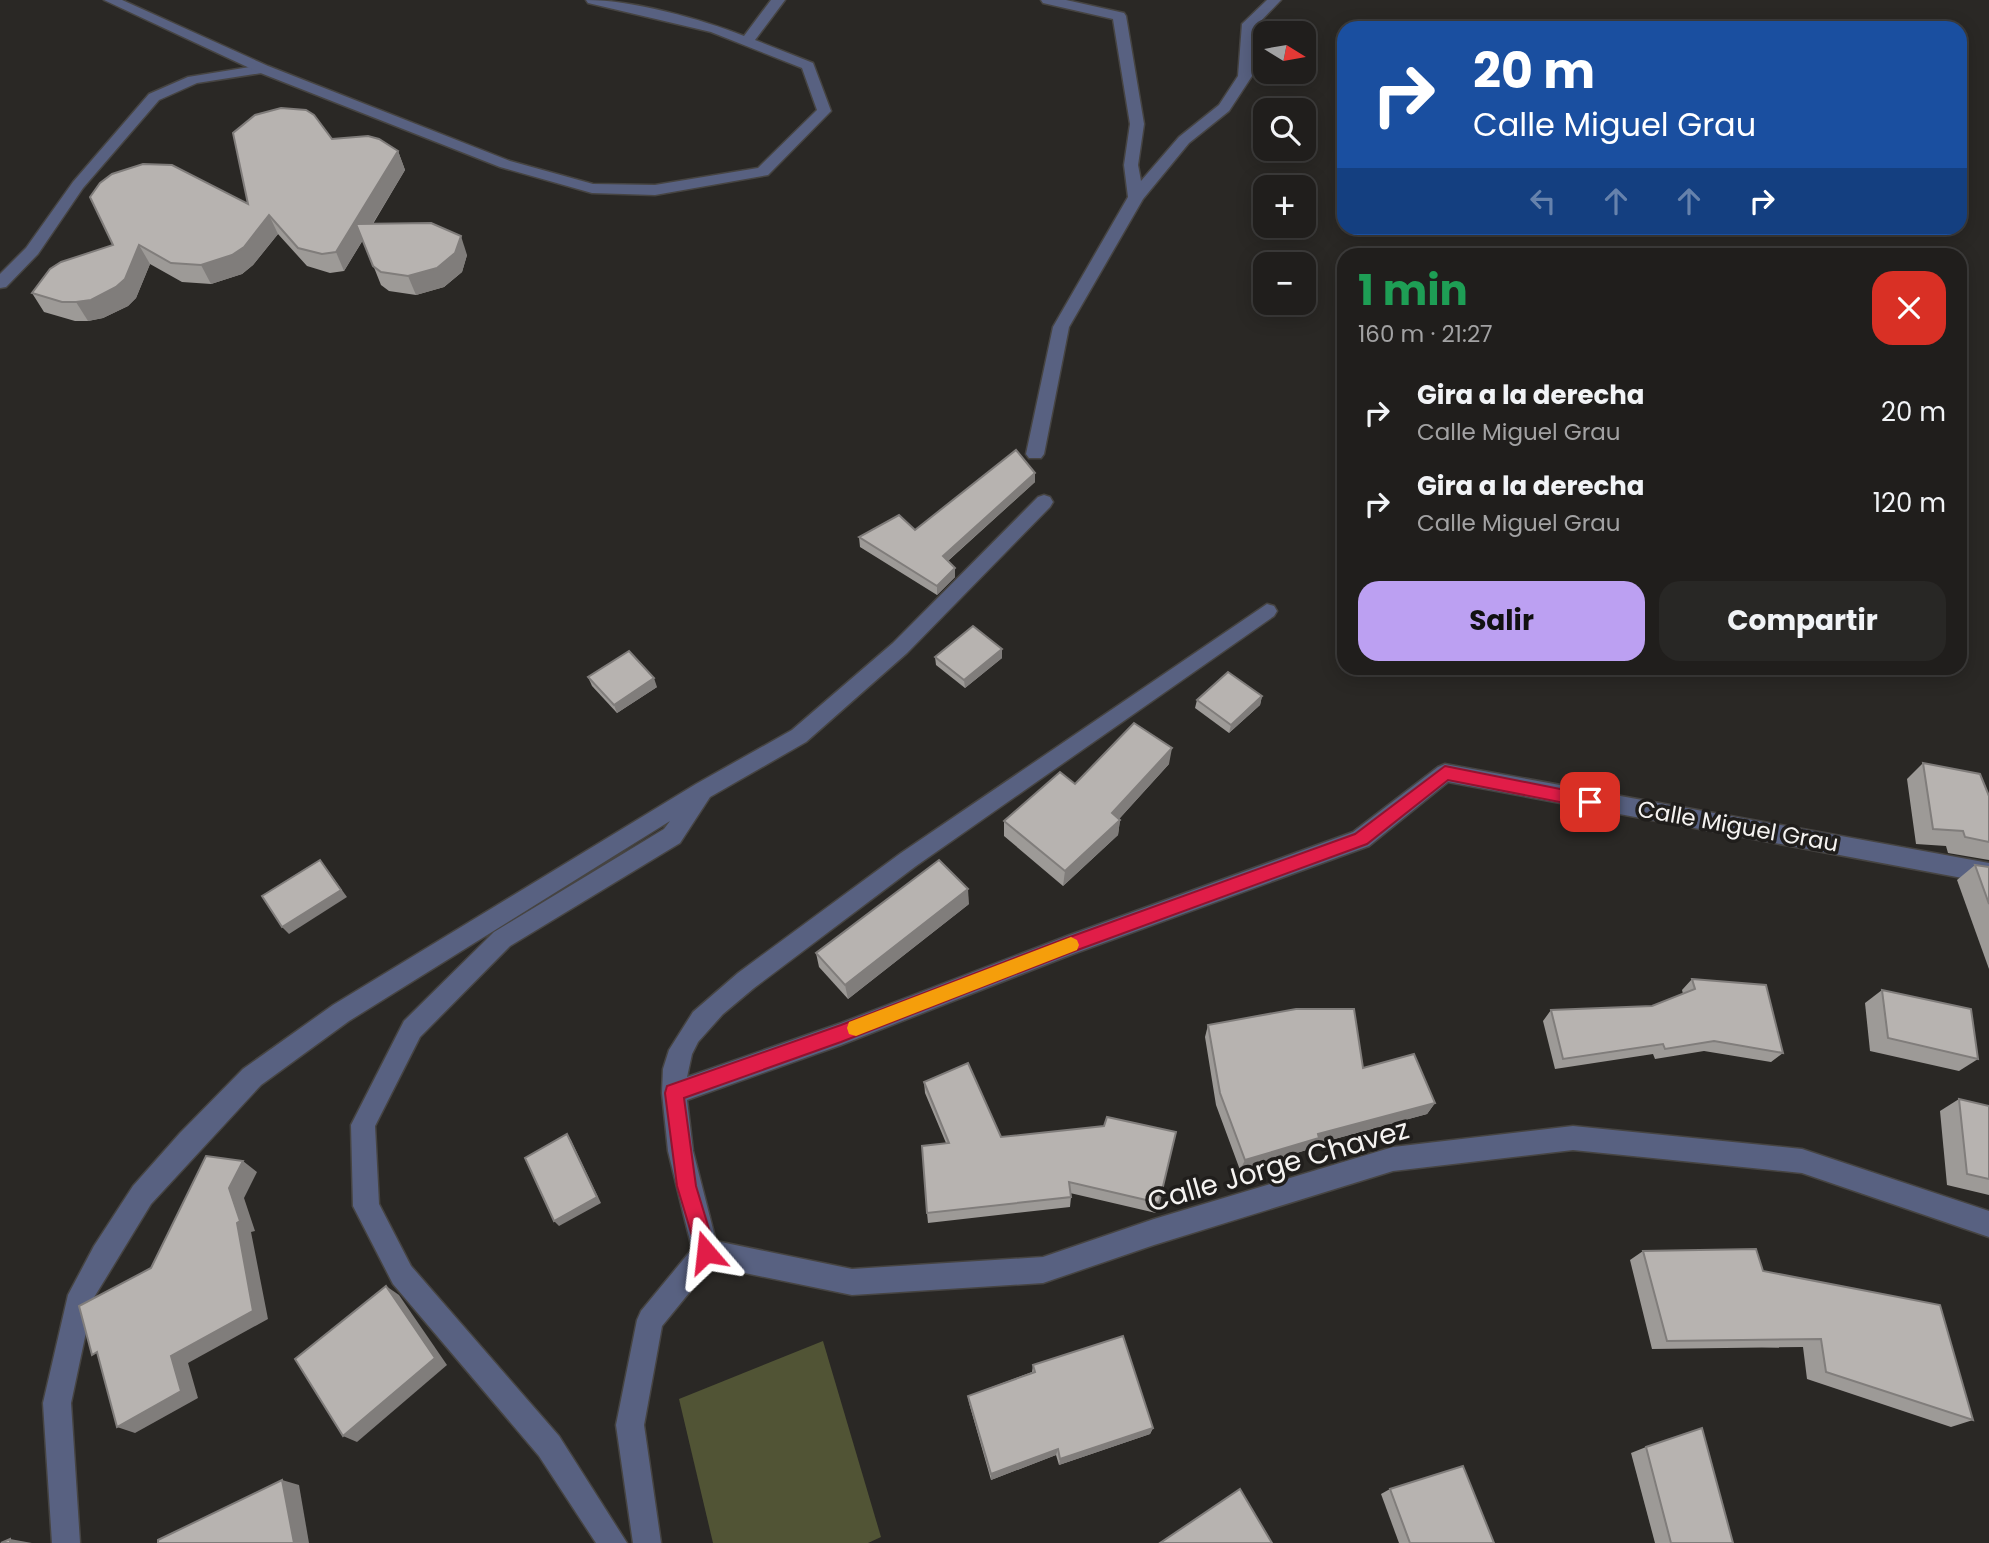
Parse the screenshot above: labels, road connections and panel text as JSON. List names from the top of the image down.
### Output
{
  "streets": {
    "street": ["Calle Miguel Grau", "Calle Jorge Chavez"]
  },
  "north": "right",
  "page": {
    "map_buttons": ["+", "−"],
    "turn": ["20 m", "Calle Miguel Grau"],
    "heading": ["1 min", "160 m · 21:27"],
    "list": [
      {
        "name": "Gira a la derecha",
        "note": "Calle Miguel Grau",
        "value": "20 m"
      },
      {
        "name": "Gira a la derecha",
        "note": "Calle Miguel Grau",
        "value": "120 m"
      }
    ],
    "buttons": ["Salir", "Compartir"]
  }
}
